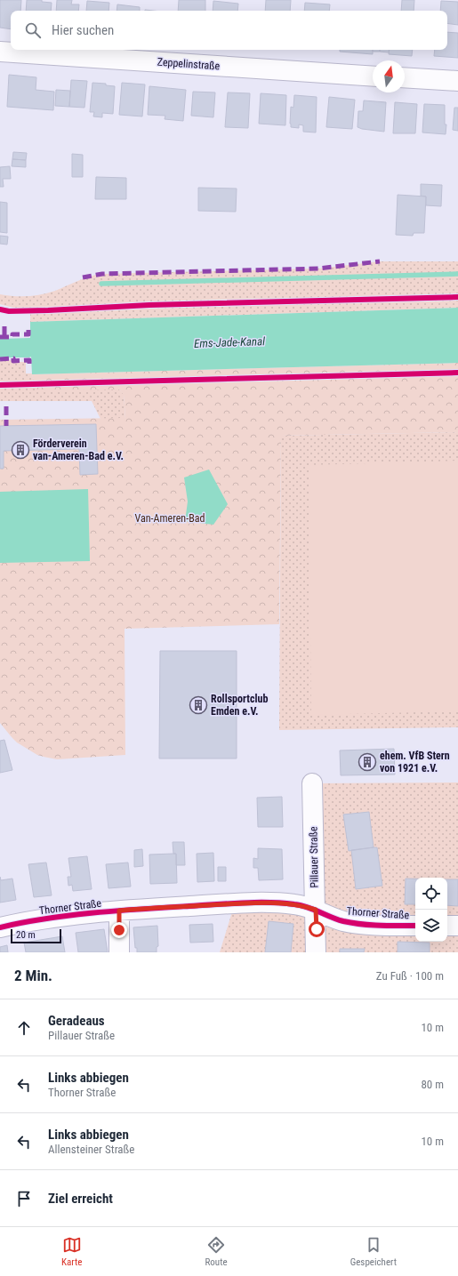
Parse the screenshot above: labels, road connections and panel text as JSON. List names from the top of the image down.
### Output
{
  "streets": {
    "street": ["Zeppelinstraße", "Pillauer Straße", "Thorner Straße"]
  },
  "crossings": [
    ["Pillauer Straße", "Thorner Straße"]
  ],
  "water": ["Ems-Jade-Kanal"],
  "parks": ["Van-Ameren-Bad"],
  "places": {
    "building": ["Förderverein van-Ameren-Bad e.V.", "Rollsportclub Emden e.V.", "ehem. VfB Stern von 1921 e.V."]
  },
  "scale_bar": "20 m",
  "north": "top",
  "page": {
    "search": "Hier suchen",
    "scale": "20 m",
    "heading": ["2 Min.", "Zu Fuß · 100 m"],
    "list": [
      ["Geradeaus", "Pillauer Straße", "10 m"],
      ["Links abbiegen", "Thorner Straße", "80 m"],
      ["Links abbiegen", "Allensteiner Straße", "10 m"],
      "Ziel erreicht"
    ],
    "nav": ["Karte", "Route", "Gespeichert"]
  }
}
